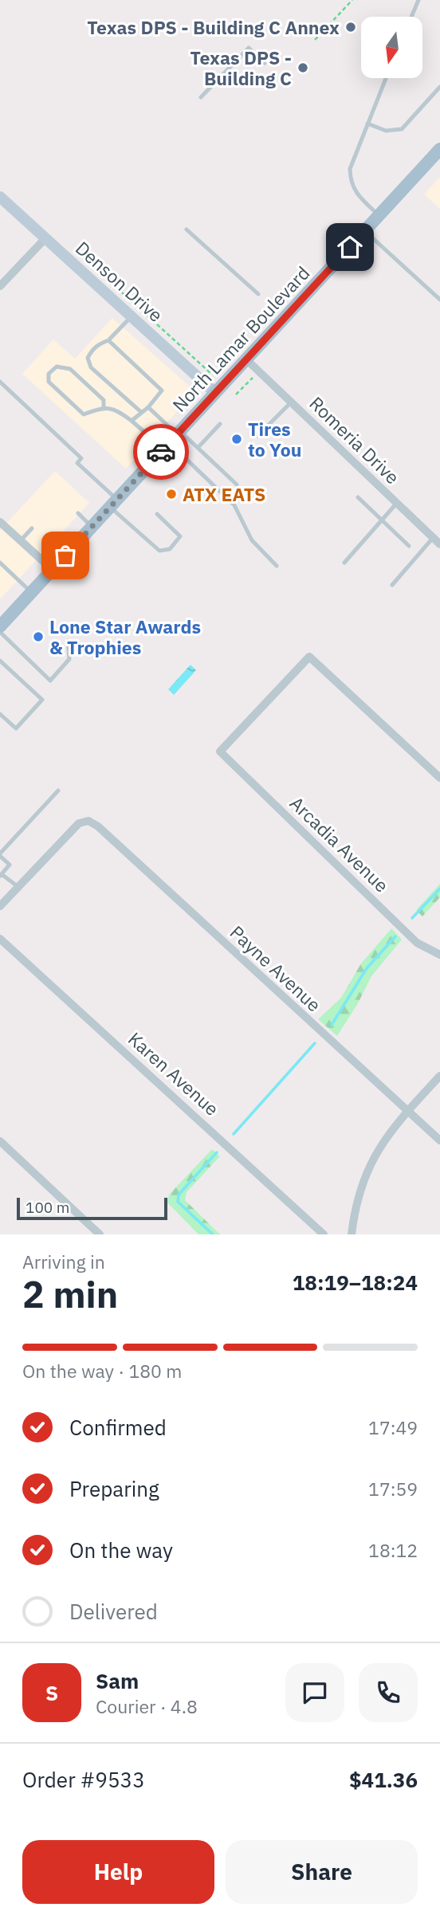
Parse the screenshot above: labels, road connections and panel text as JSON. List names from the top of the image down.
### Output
{
  "streets": {
    "main road": ["North Lamar Boulevard"],
    "street": [
      "Denson Drive",
      "Romeria Drive",
      "Arcadia Avenue",
      "Payne Avenue",
      "Karen Avenue"
    ]
  },
  "crossings": [
    ["Denson Drive", "North Lamar Boulevard"],
    ["North Lamar Boulevard", "Romeria Drive"]
  ],
  "places": [
    "Texas DPS - Building C Annex",
    "Texas DPS - Building C",
    "Tires to You",
    "ATX EATS",
    "Lone Star Awards & Trophies"
  ],
  "scale_bar": "100 m",
  "north": "bottom",
  "page": {
    "scale": "100 m",
    "heading": ["2 min", "Arriving in", "18:19–18:24"],
    "panel": [
      "Sam",
      "Courier · 4.8",
      "Order #9533",
      "$41.36"
    ],
    "bar": "On the way · 180 m",
    "list": [
      ["Confirmed", "17:49"],
      ["Preparing", "17:59"],
      ["On the way", "18:12"],
      "Delivered"
    ],
    "round": "S",
    "buttons": ["Help", "Share"]
  }
}
